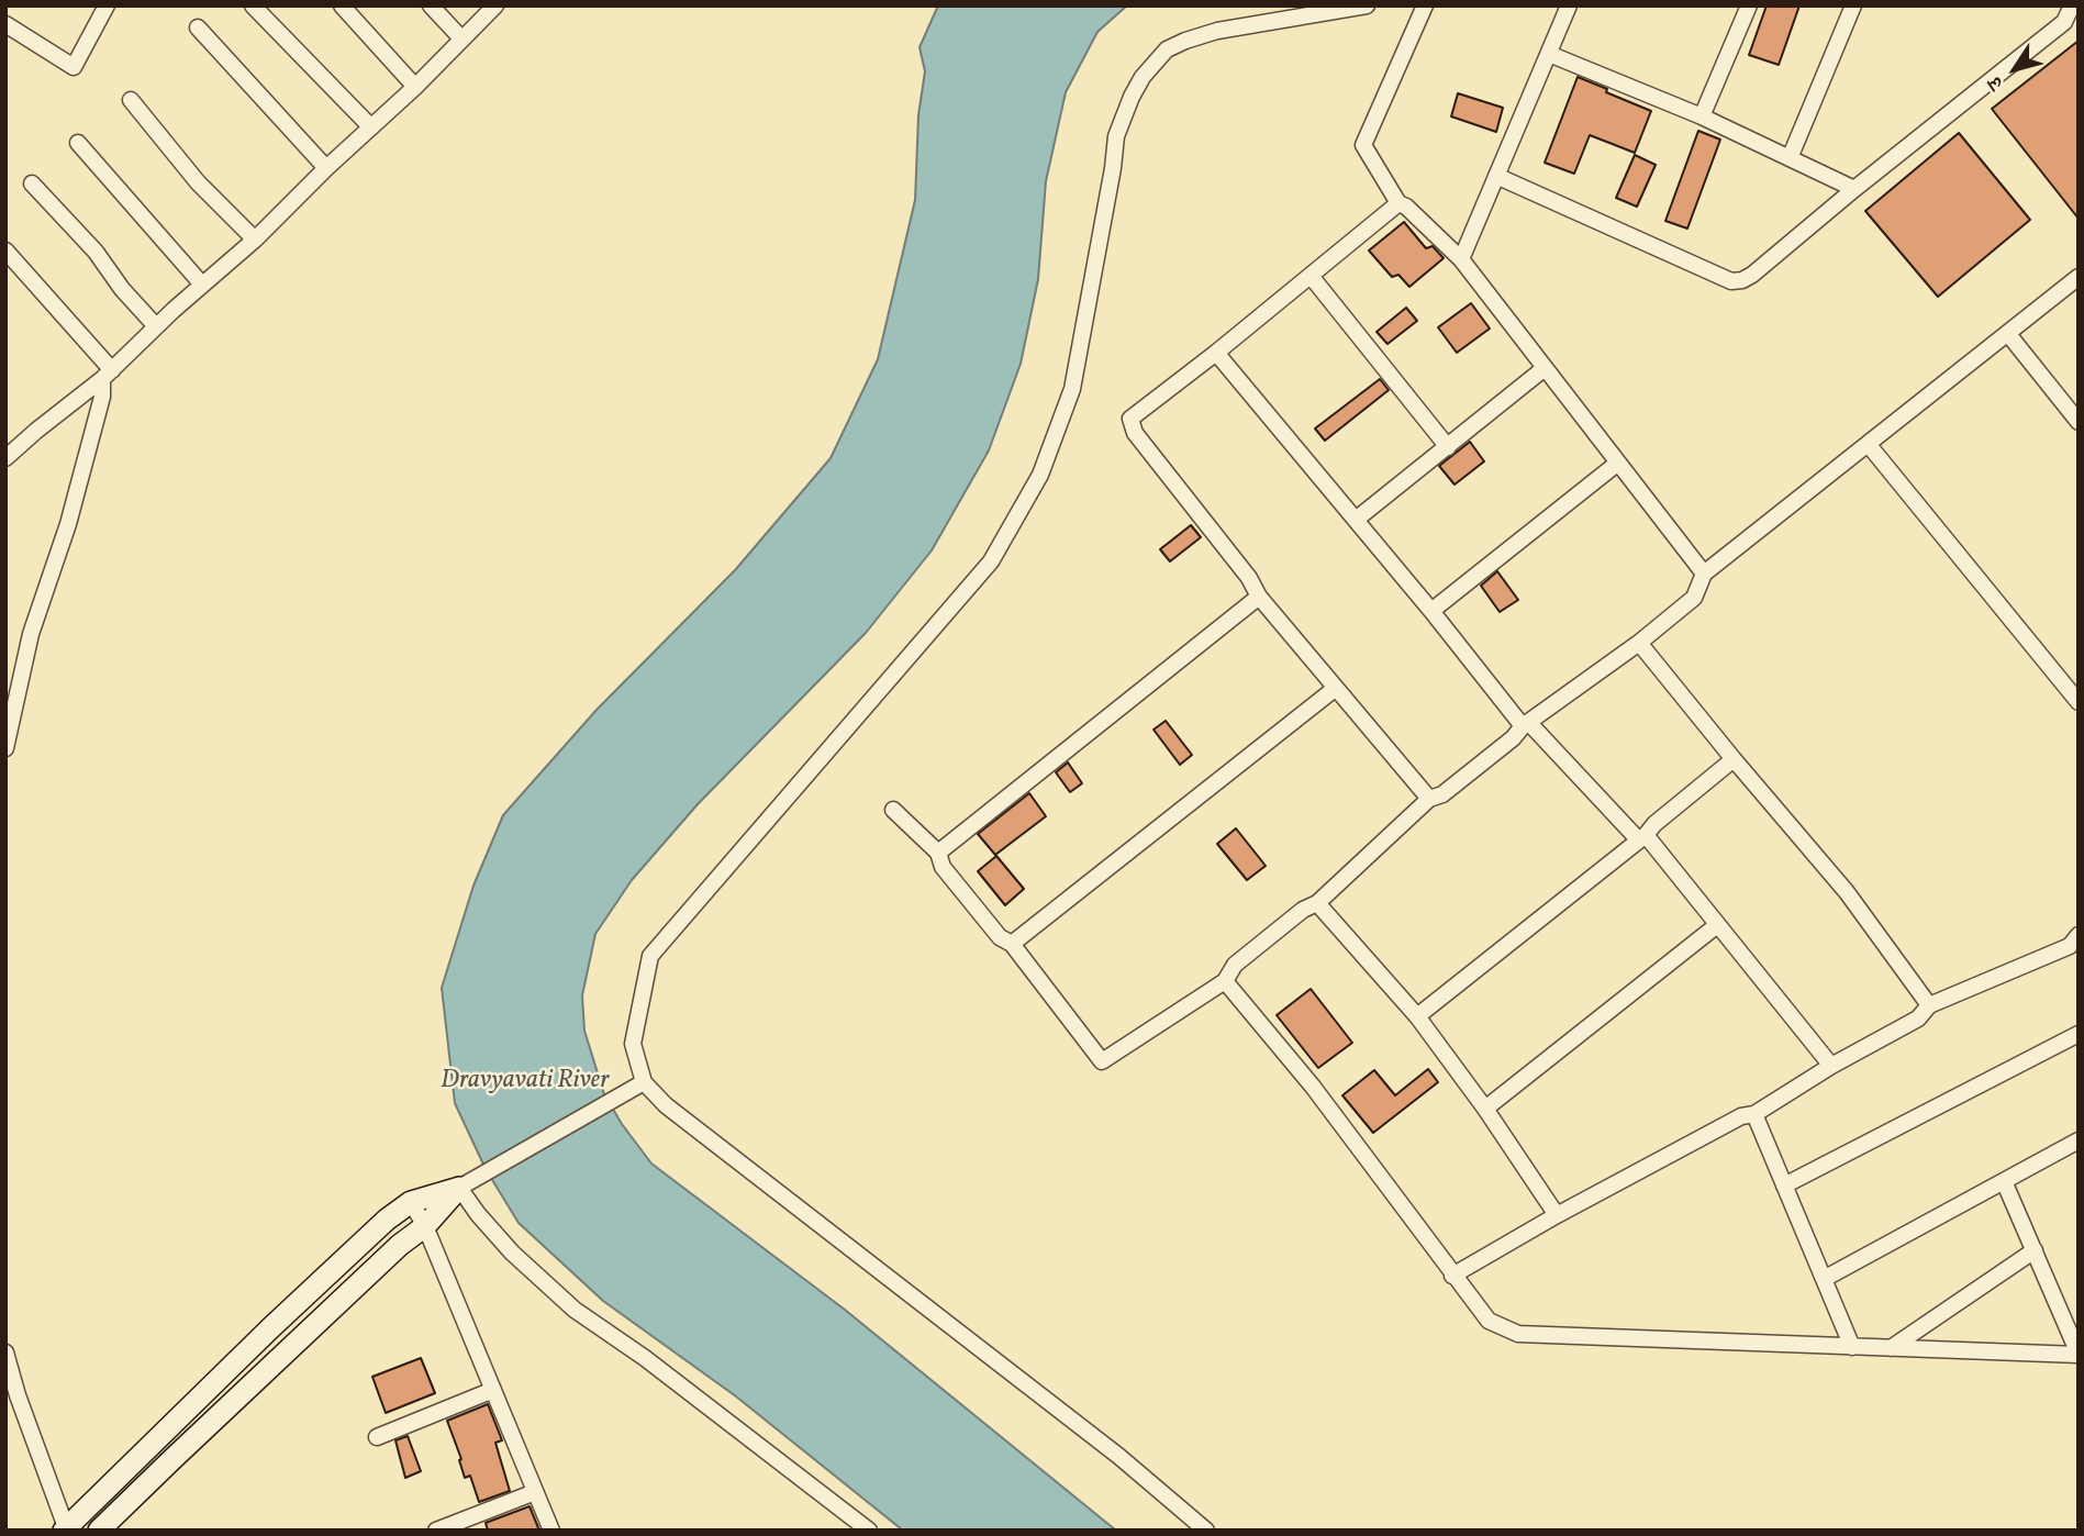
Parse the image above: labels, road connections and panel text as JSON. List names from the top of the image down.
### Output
{
  "water": ["Dravyavati River"],
  "north": "bottom left"
}
